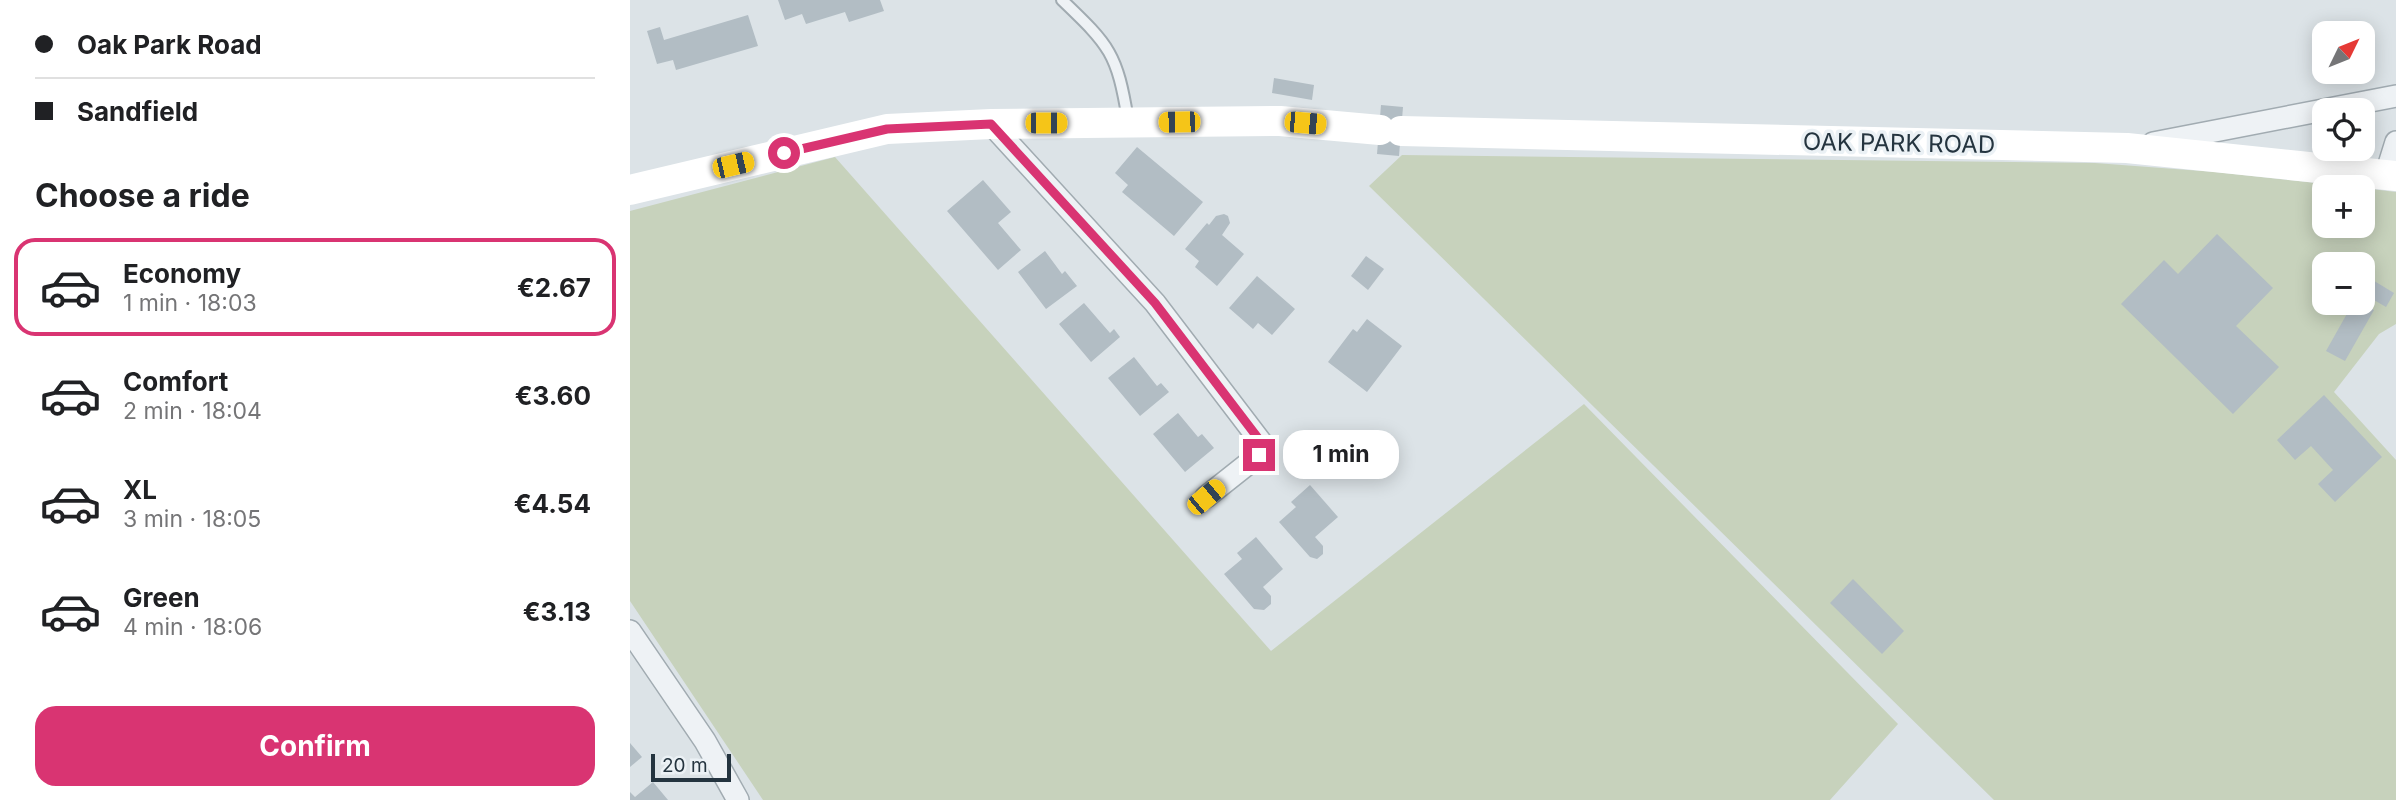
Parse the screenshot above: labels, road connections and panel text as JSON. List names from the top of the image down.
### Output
{
  "streets": {
    "street": ["OAK PARK ROAD"]
  },
  "scale_bar": "20 m",
  "north": "top right",
  "page": {
    "banner": ["Oak Park Road", "Sandfield"],
    "map_buttons": ["+", "−"],
    "heading": "Choose a ride",
    "list": [
      {
        "name": "Economy",
        "note": "1 min · 18:03",
        "value": "€2.67"
      },
      {
        "name": "Comfort",
        "note": "2 min · 18:04",
        "value": "€3.60"
      },
      {
        "name": "XL",
        "note": "3 min · 18:05",
        "value": "€4.54"
      },
      {
        "name": "Green",
        "note": "4 min · 18:06",
        "value": "€3.13"
      }
    ],
    "bubble": "1 min",
    "buttons": "Confirm",
    "scale": "20 m"
  }
}
